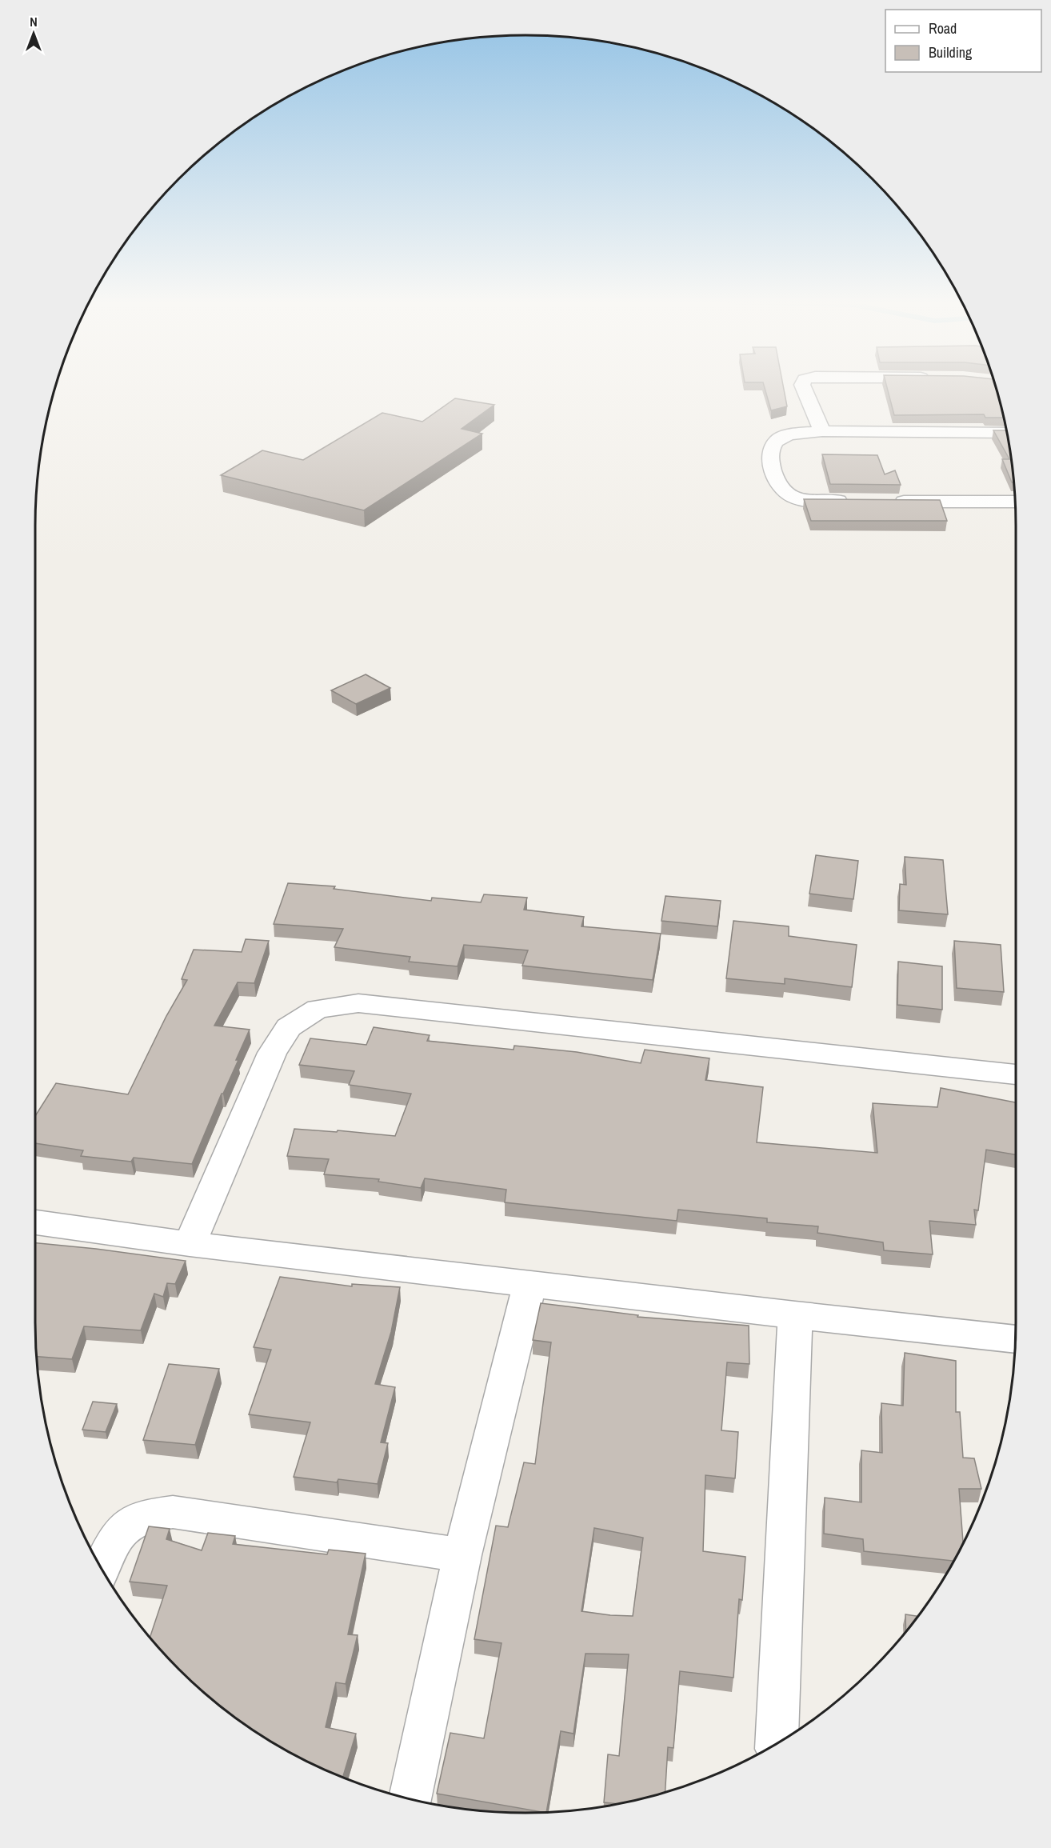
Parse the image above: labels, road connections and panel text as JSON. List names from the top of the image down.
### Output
{
  "legend": ["Road", "Building"],
  "north": "top"
}
